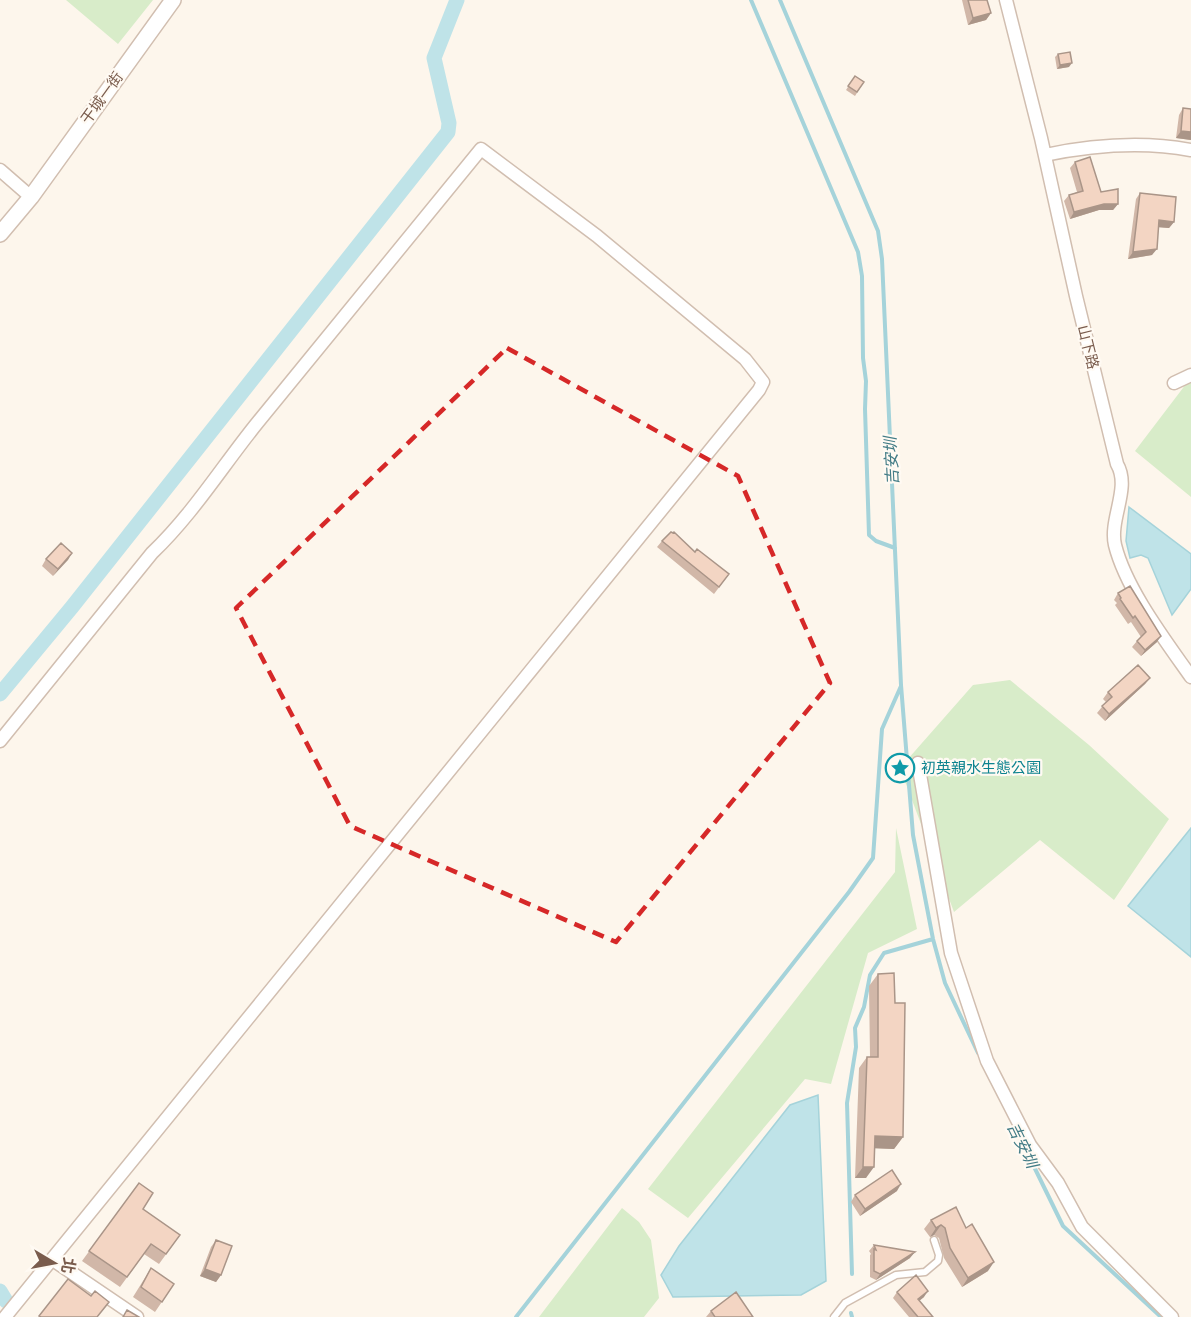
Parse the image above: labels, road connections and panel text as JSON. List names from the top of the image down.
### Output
{
  "streets": {
    "street": ["干城一街", "山下路"]
  },
  "water": ["吉安圳"],
  "places": {
    "place": ["初英親水生態公園"]
  },
  "north": "right"
}
